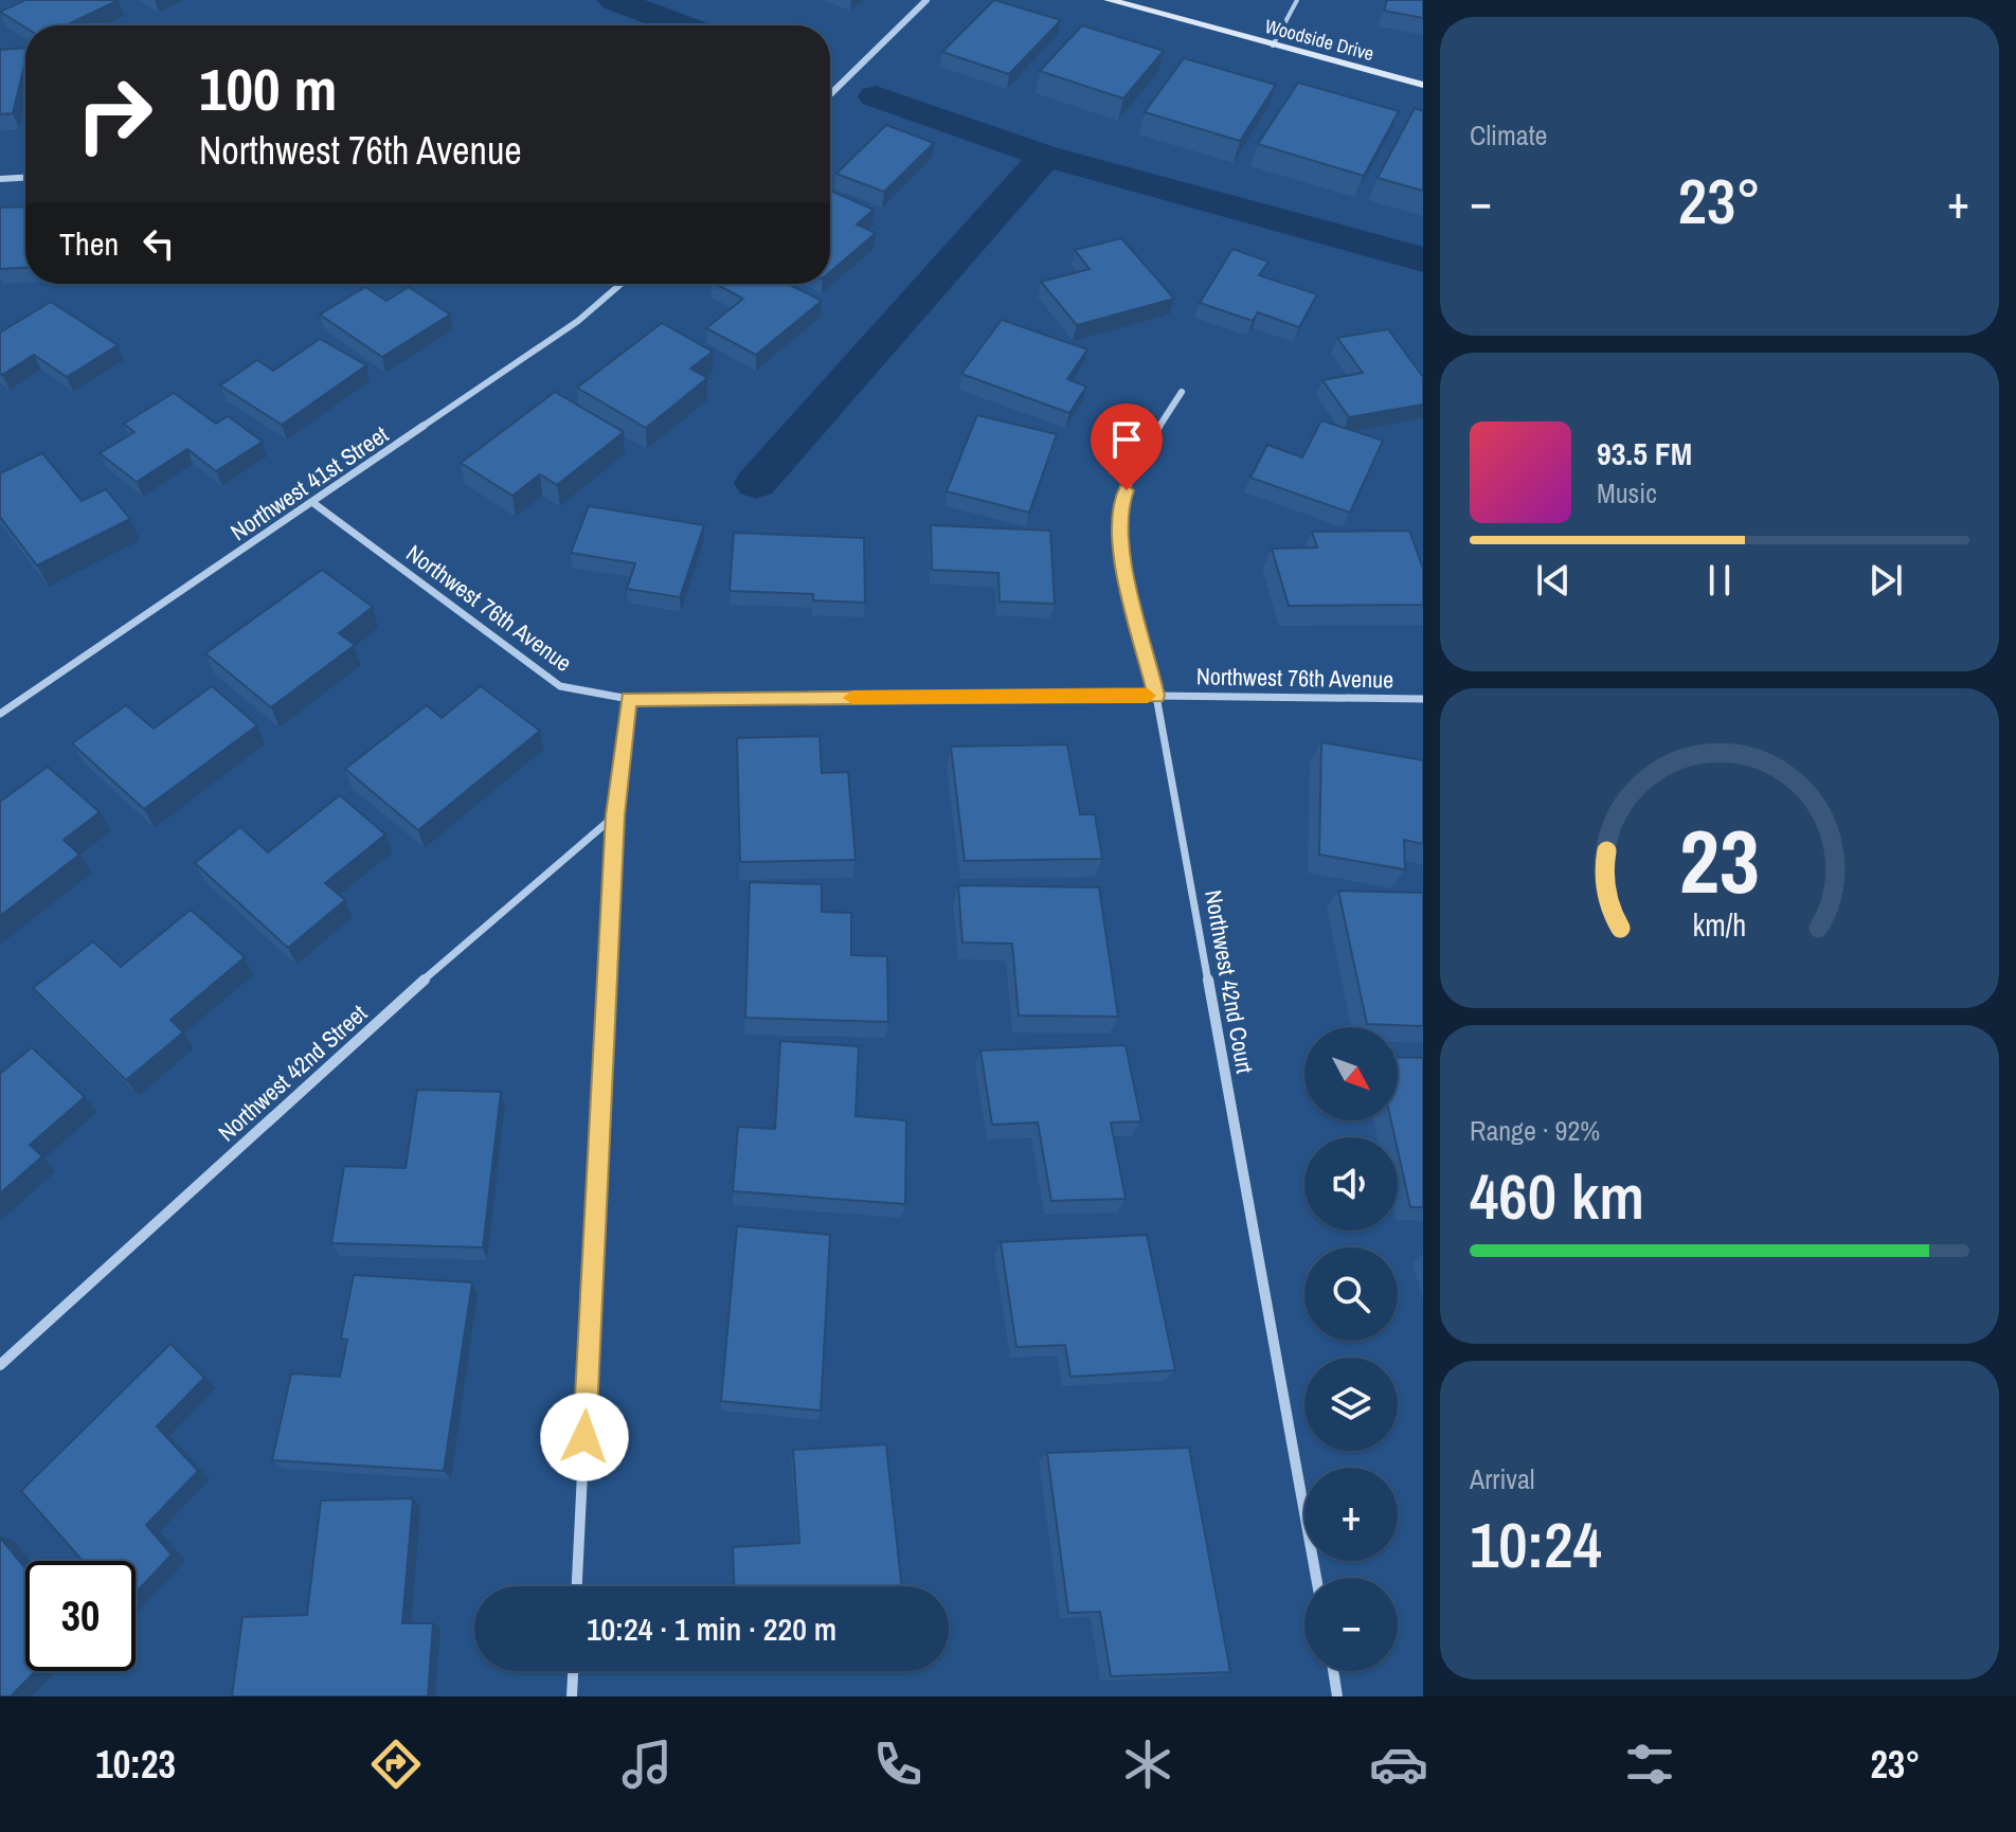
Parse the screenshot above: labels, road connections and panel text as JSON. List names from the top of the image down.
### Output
{
  "streets": {
    "street": [
      "Woodside Drive",
      "Northwest 41st Street",
      "Northwest 76th Avenue",
      "Northwest 42nd Court",
      "Northwest 42nd Street"
    ]
  },
  "crossings": [
    ["Northwest 41st Street", "Northwest 76th Avenue"],
    ["Northwest 76th Avenue", "Northwest 42nd Court"]
  ],
  "north": "bottom right",
  "page": {
    "tile": [
      "Climate",
      ["Range · 92%", "460 km"],
      ["Arrival", "10:24"]
    ],
    "turn": ["100 m", "Northwest 76th Avenue"],
    "heat": ["−", "23°", "+"],
    "then": "Then",
    "song": ["93.5 FM", "Music"],
    "map_buttons": ["+", "−"],
    "limit": "30",
    "trip": "10:24 · 1 min · 220 m",
    "tabs": ["10:23", "23°"],
    "gauge": ["23", "km/h"]
  }
}
